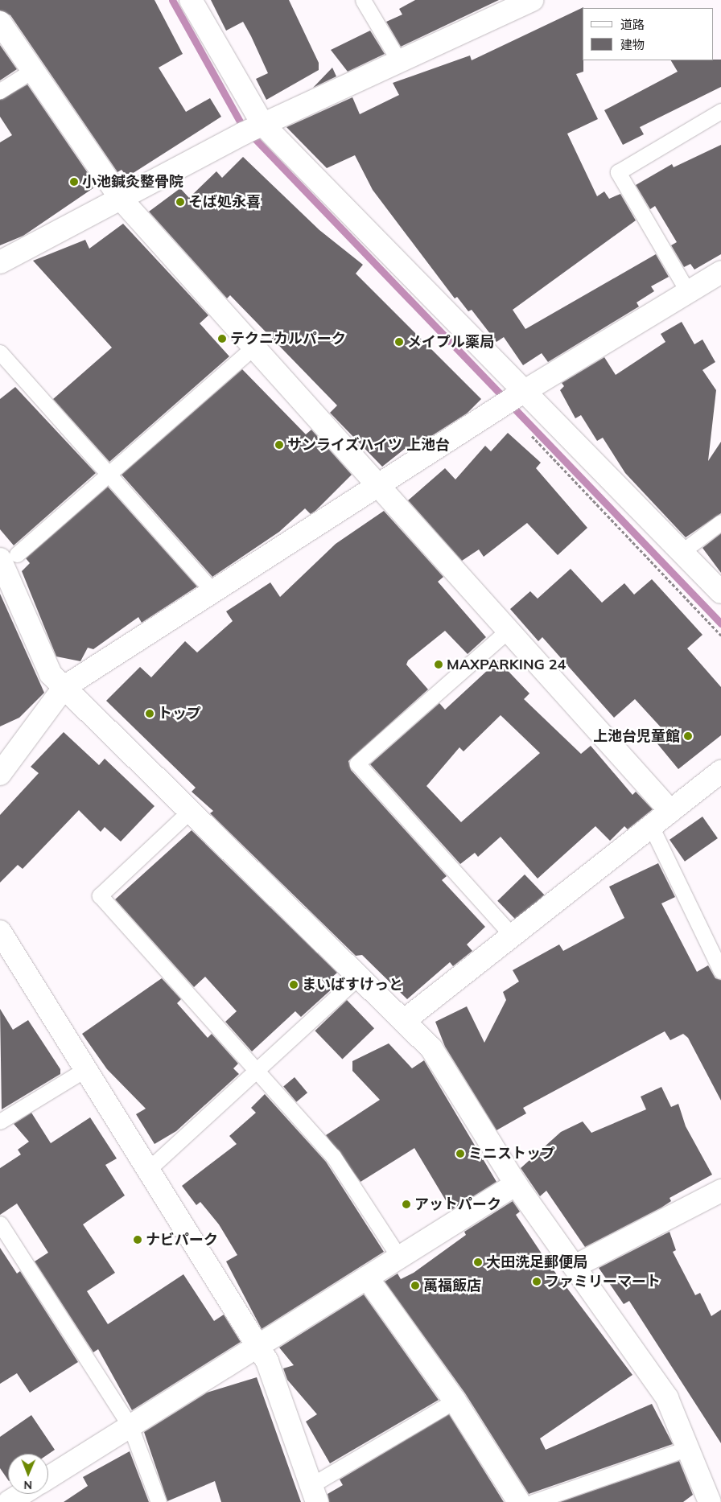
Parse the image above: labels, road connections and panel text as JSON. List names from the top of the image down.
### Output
{
  "places": [
    "小池鍼灸整骨院",
    "そば処永喜",
    "テクニカルパーク",
    "メイプル薬局",
    "サンライズハイツ 上池台",
    "MAXPARKING 24",
    "トップ",
    "上池台児童館",
    "まいばすけっと",
    "ミニストップ",
    "アットパーク",
    "ナビパーク",
    "大田洗足郵便局",
    "ファミリーマート",
    "萬福飯店"
  ],
  "legend": ["道路", "建物"],
  "north": "bottom"
}
